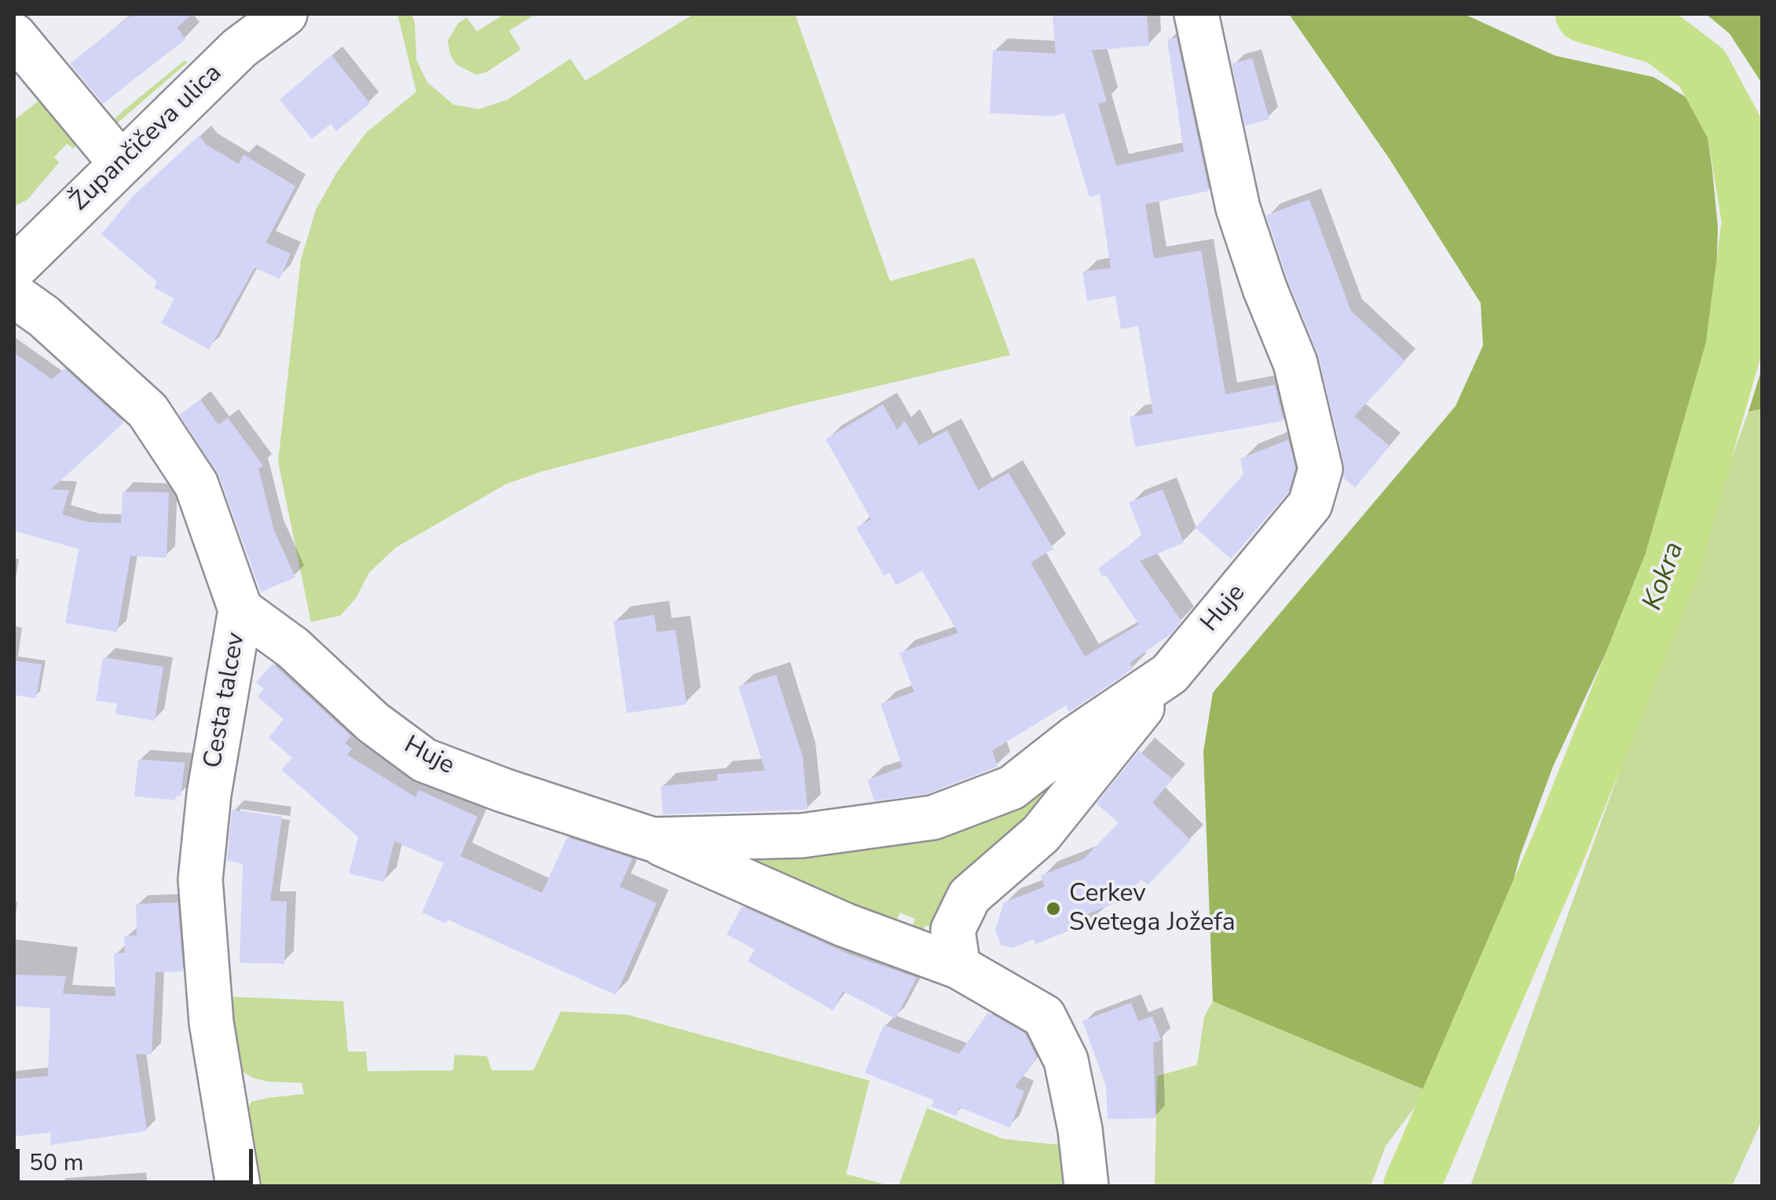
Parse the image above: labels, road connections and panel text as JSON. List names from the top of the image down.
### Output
{
  "streets": {
    "street": ["Župančičeva ulica", "Huje", "Cesta talcev"]
  },
  "crossings": [
    ["Huje", "Cesta talcev"]
  ],
  "water": ["Kokra"],
  "places": ["Cerkev Svetega Jožefa"],
  "scale_bar": "50 m"
}
